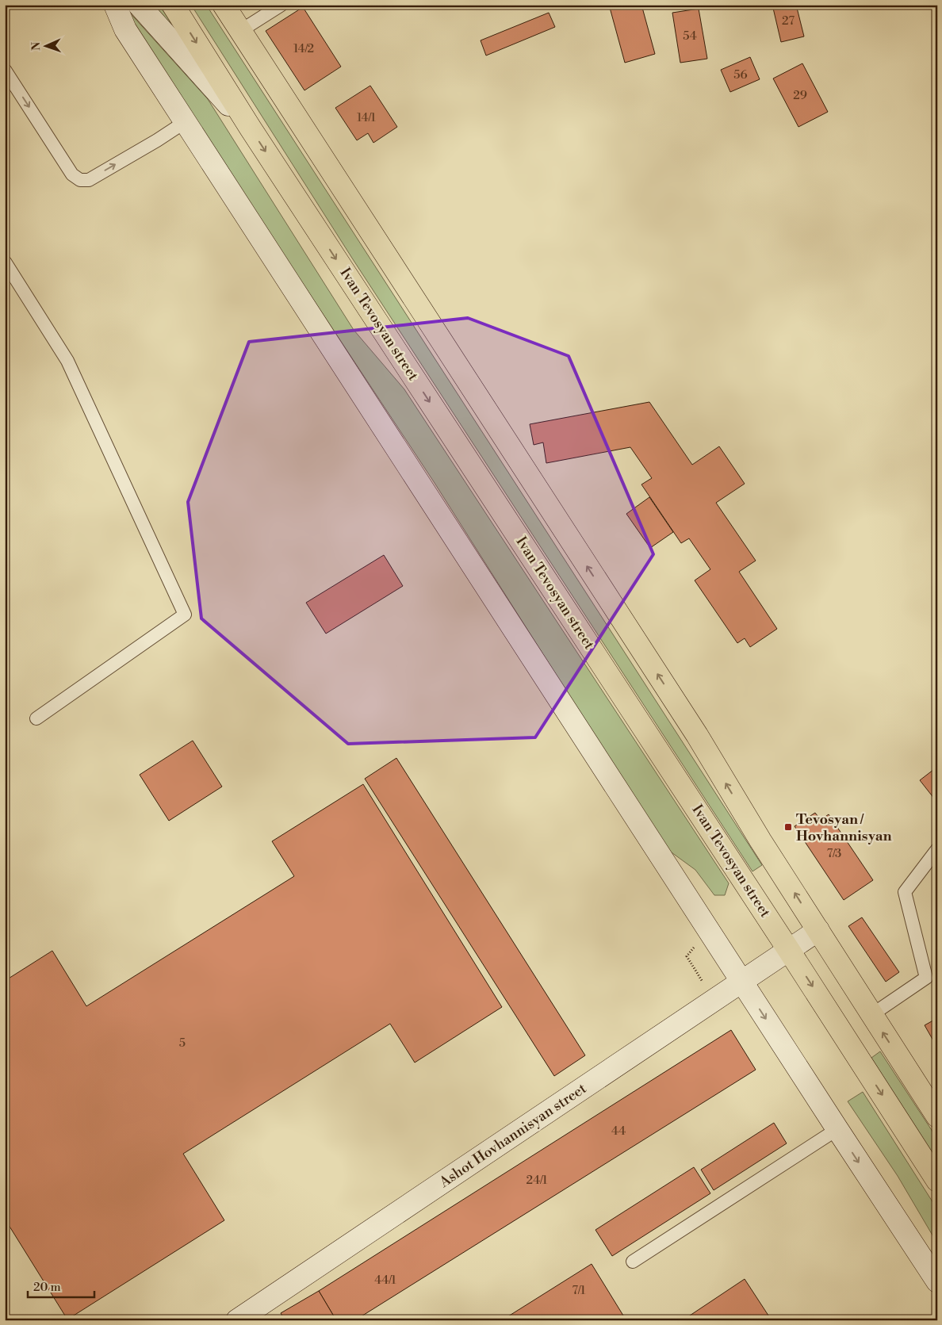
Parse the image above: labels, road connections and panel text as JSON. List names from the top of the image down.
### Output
{
  "streets": {
    "main road": ["Ivan Tevosyan street"],
    "street": ["Ashot Hovhannisyan street"]
  },
  "crossings": [
    ["Ivan Tevosyan street", "Ashot Hovhannisyan street"]
  ],
  "places": {
    "transit": ["Tevosyan / Hovhannisyan"]
  },
  "house_numbers": [
    "27",
    "54",
    "14/2",
    "56",
    "29",
    "14/1",
    "7/3",
    "5",
    "44",
    "24/1",
    "44/1",
    "7/1"
  ],
  "scale_bar": "20 m",
  "north": "left"
}
